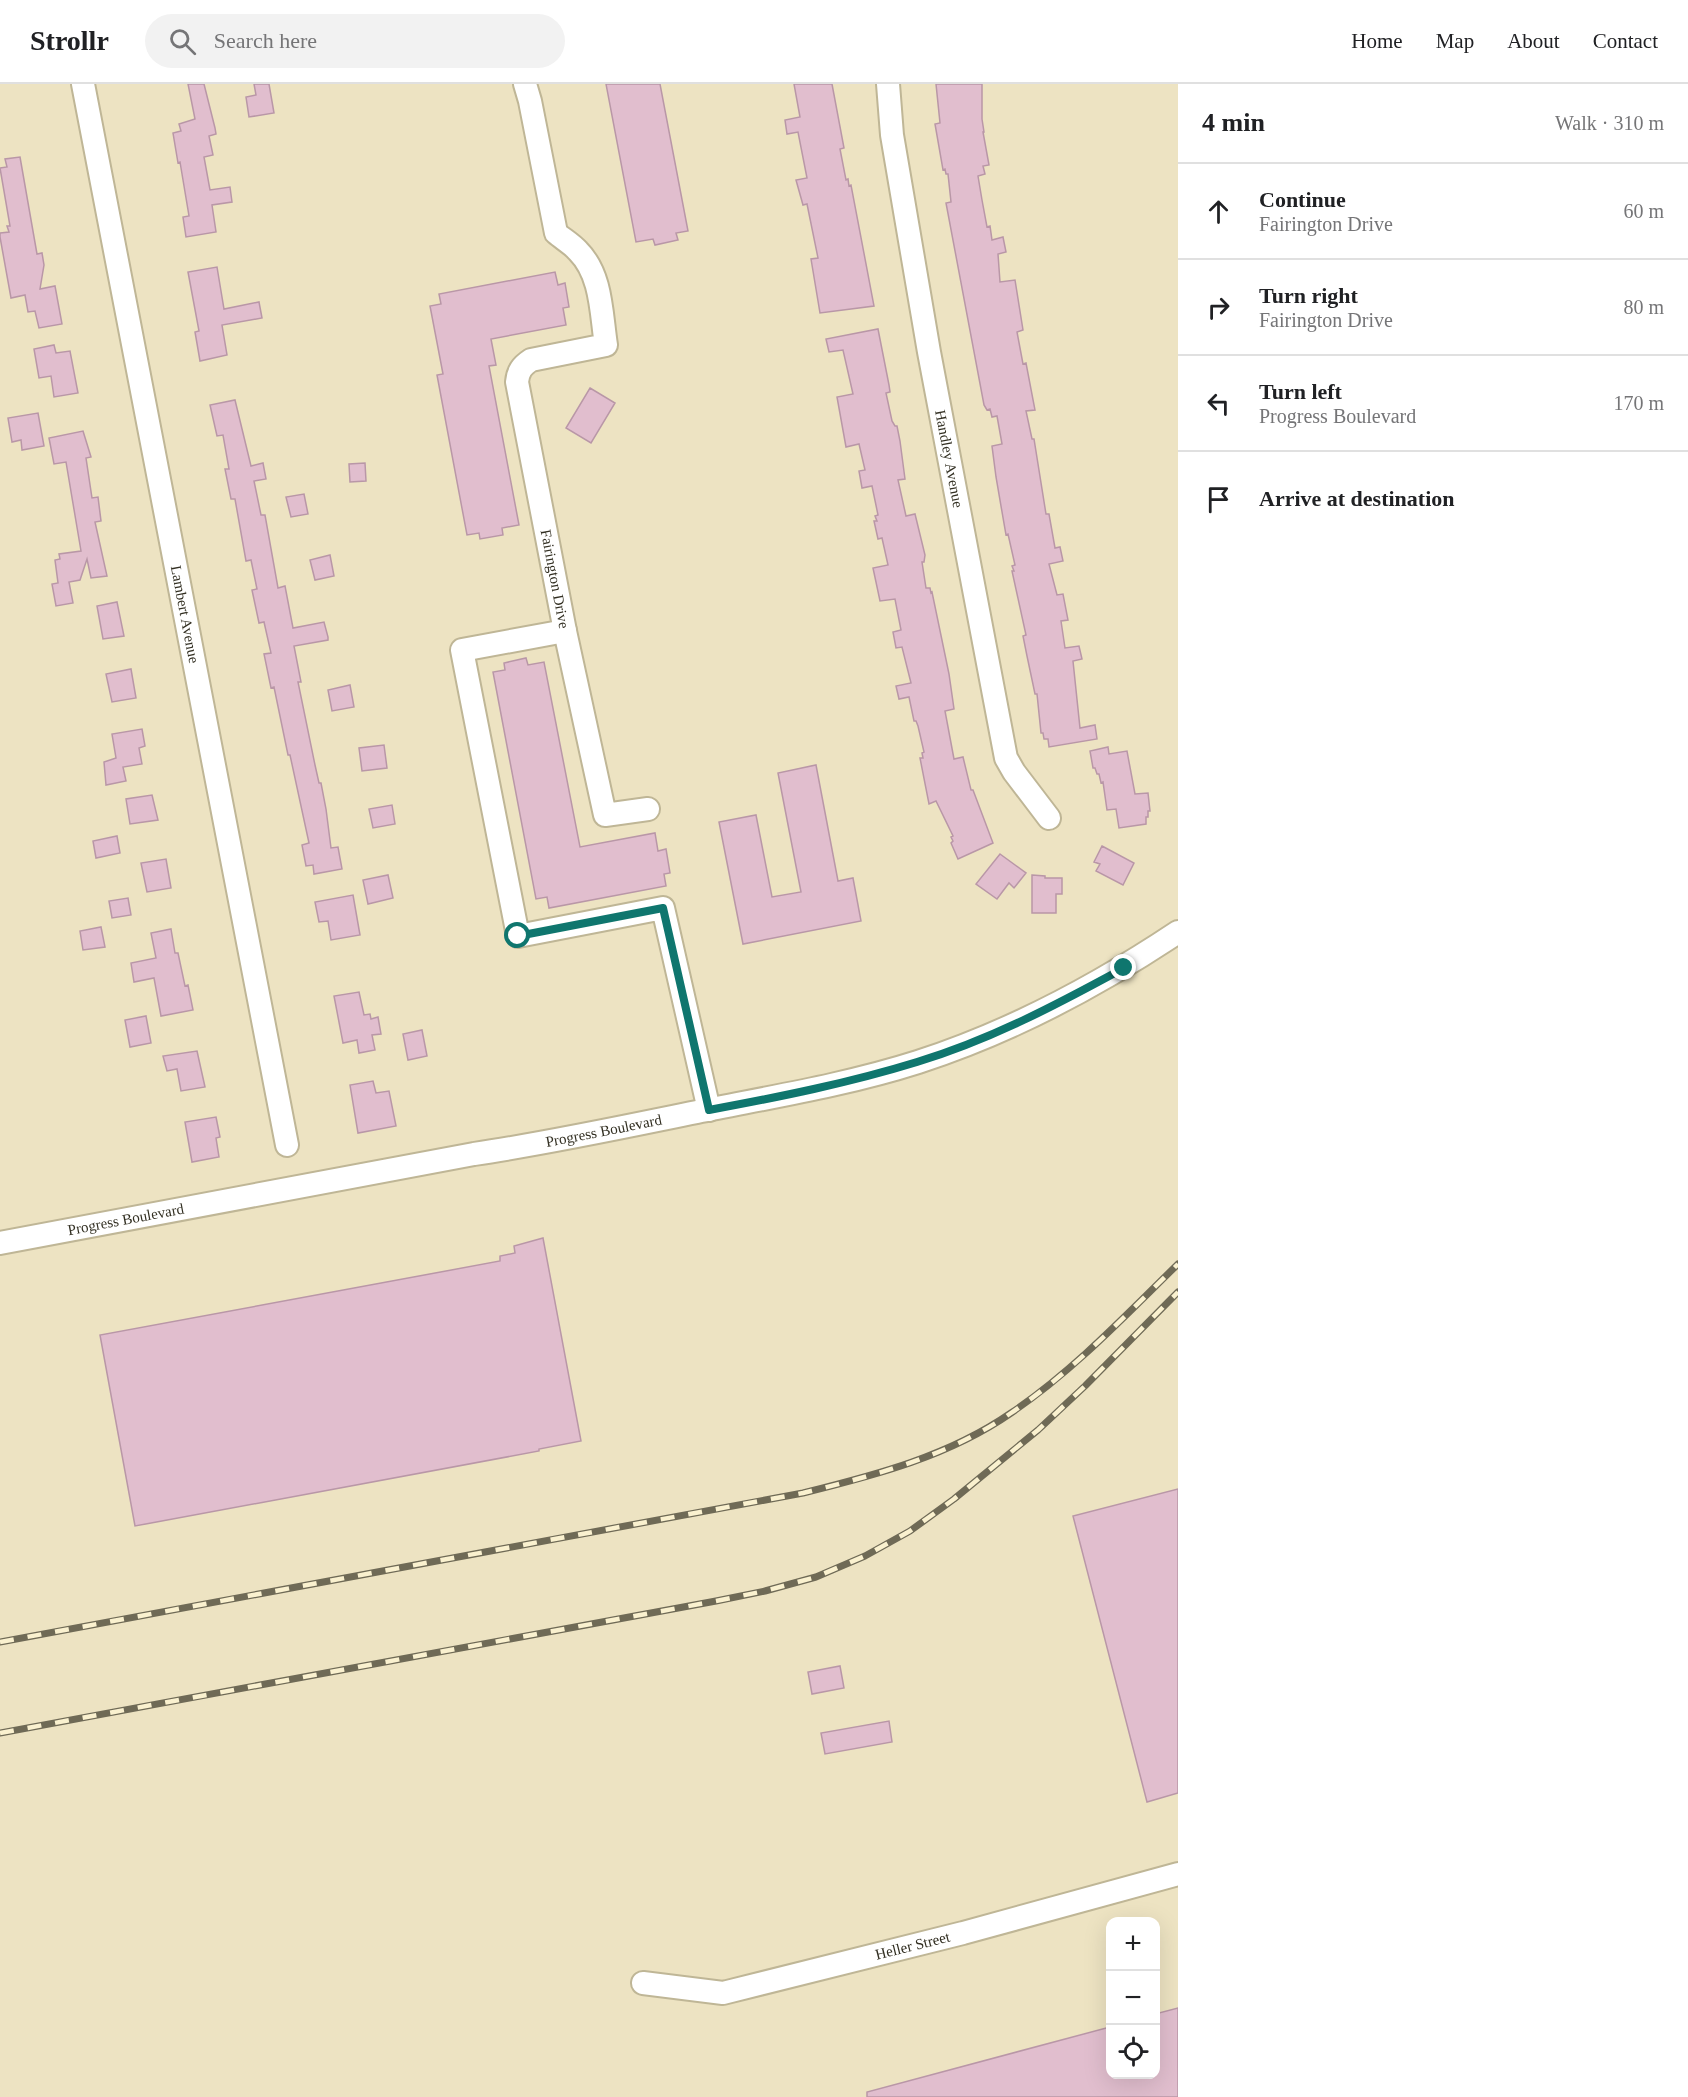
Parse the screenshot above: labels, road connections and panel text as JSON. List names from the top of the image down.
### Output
{
  "streets": {
    "street": [
      "Handley Avenue",
      "Fairington Drive",
      "Lambert Avenue",
      "Progress Boulevard",
      "Heller Street"
    ]
  },
  "crossings": [
    ["Fairington Drive", "Progress Boulevard"]
  ],
  "page": {
    "header": "Strollr",
    "search": "Search here",
    "nav": [
      "Home",
      "Map",
      "About",
      "Contact"
    ],
    "heading": ["4 min", "Walk · 310 m"],
    "list": [
      ["Continue", "Fairington Drive", "60 m"],
      ["Turn right", "Fairington Drive", "80 m"],
      ["Turn left", "Progress Boulevard", "170 m"],
      "Arrive at destination"
    ],
    "map_buttons": ["+", "−"]
  }
}
